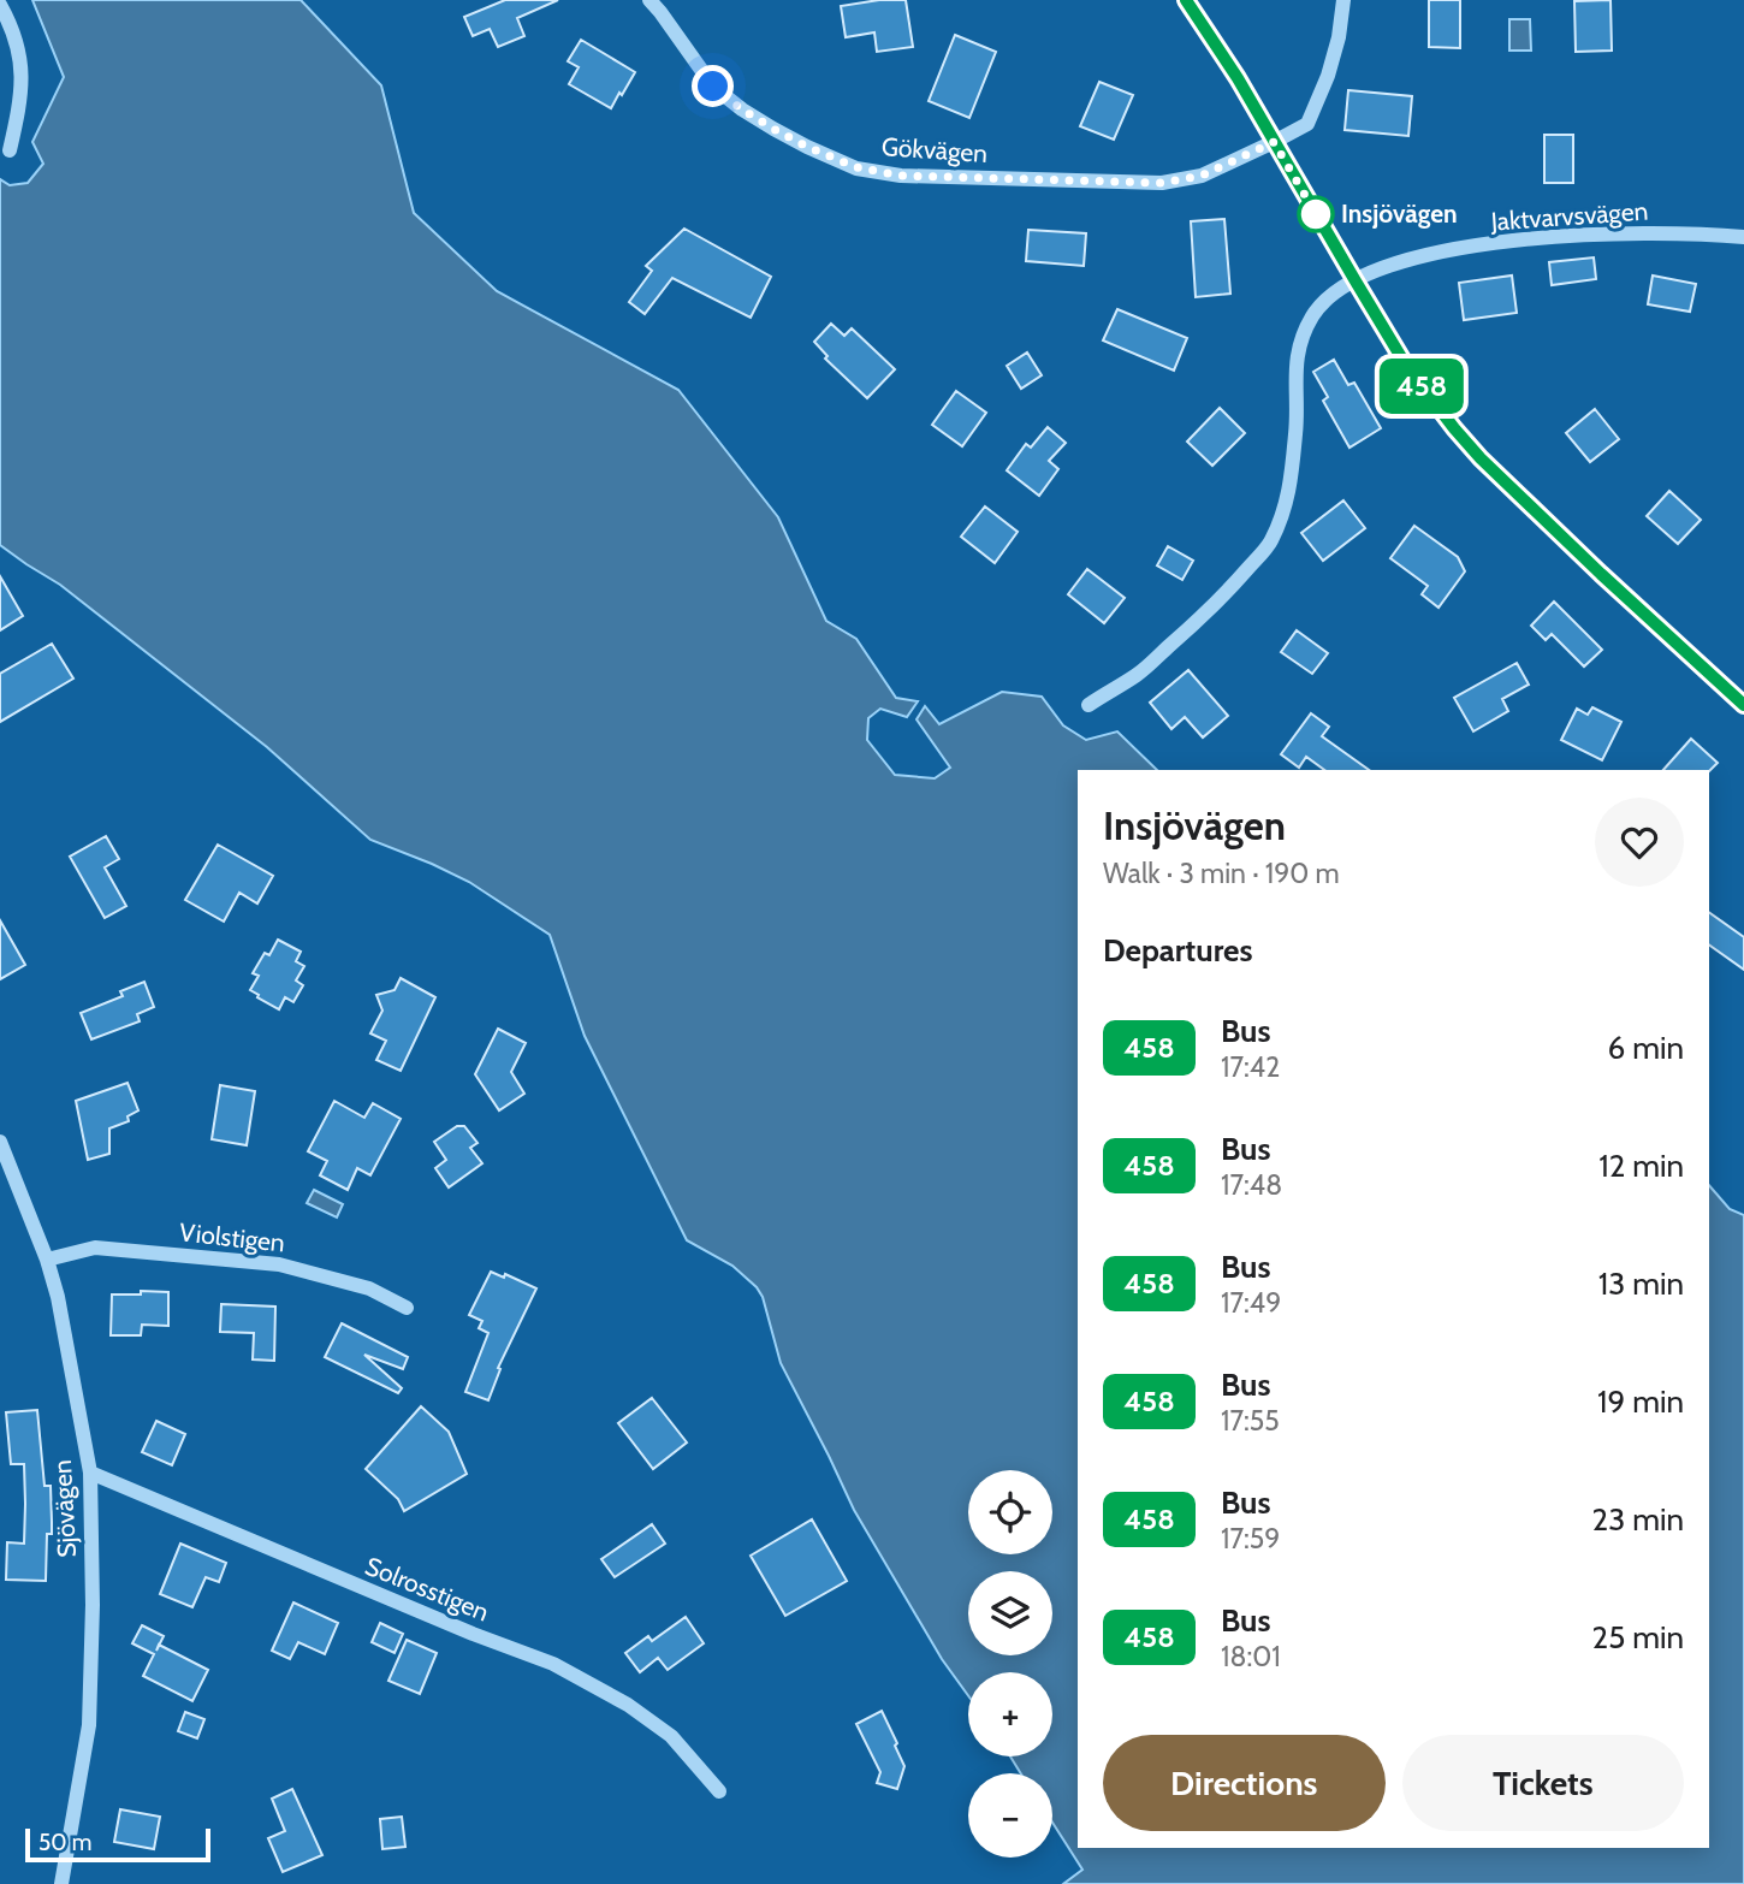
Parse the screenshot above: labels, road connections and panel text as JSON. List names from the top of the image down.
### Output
{
  "streets": {
    "street": [
      "Gökvägen",
      "Jaktvarvsvägen",
      "Violstigen",
      "Sjövägen",
      "Solrosstigen"
    ]
  },
  "crossings": [
    ["Violstigen", "Sjövägen"],
    ["Sjövägen", "Solrosstigen"]
  ],
  "places": ["Insjövägen"],
  "lines": ["bus line 458"],
  "scale_bar": "50 m",
  "page": {
    "on_map": "458",
    "heading": [
      ["Insjövägen", "Walk · 3 min · 190 m"],
      "Departures"
    ],
    "list": [
      {
        "mark": "458",
        "name": "Bus",
        "note": "17:42",
        "value": "6 min"
      },
      {
        "mark": "458",
        "name": "Bus",
        "note": "17:48",
        "value": "12 min"
      },
      {
        "mark": "458",
        "name": "Bus",
        "note": "17:49",
        "value": "13 min"
      },
      {
        "mark": "458",
        "name": "Bus",
        "note": "17:55",
        "value": "19 min"
      },
      {
        "mark": "458",
        "name": "Bus",
        "note": "17:59",
        "value": "23 min"
      },
      {
        "mark": "458",
        "name": "Bus",
        "note": "18:01",
        "value": "25 min"
      }
    ],
    "map_buttons": ["+", "−"],
    "buttons": ["Directions", "Tickets"],
    "scale": "50 m"
  }
}
